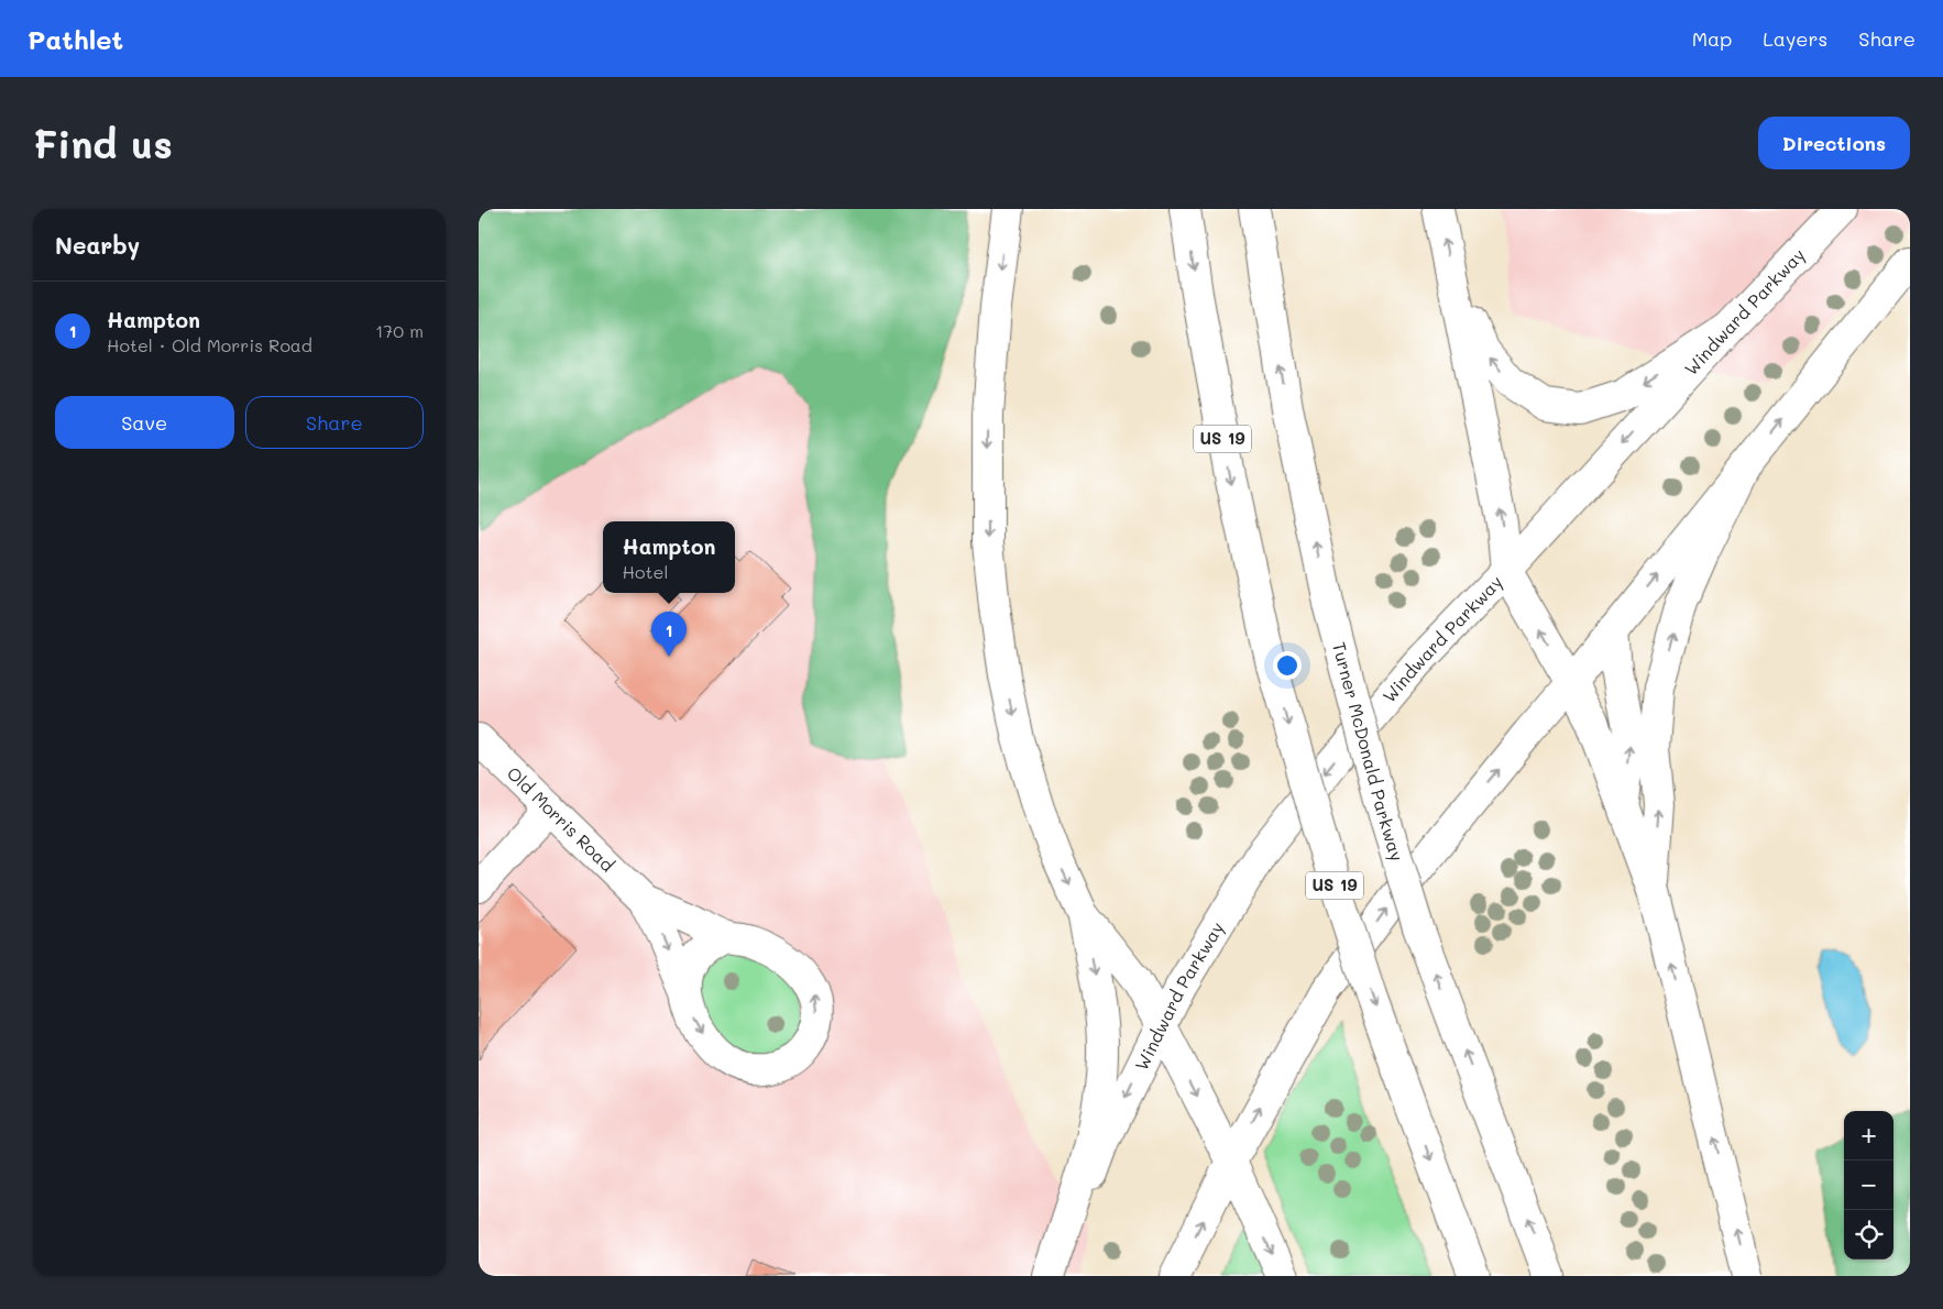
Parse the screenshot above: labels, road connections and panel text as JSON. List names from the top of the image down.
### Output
{
  "streets": {
    "main road": [
      "Windward Parkway",
      "US 19",
      "Turner McDonald Parkway",
      "Old Morris Road"
    ]
  },
  "page": {
    "header": "Pathlet",
    "nav": ["Map", "Layers", "Share"],
    "buttons": [
      "Directions",
      ["Save", "Share"]
    ],
    "title": "Find us",
    "heading": "Nearby",
    "list": [
      {
        "mark": "1",
        "name": "Hampton",
        "note": "Hotel · Old Morris Road",
        "value": "170 m"
      }
    ],
    "popup": ["Hampton", "Hotel"],
    "pins": "1",
    "map_buttons": ["+", "−"]
  }
}
